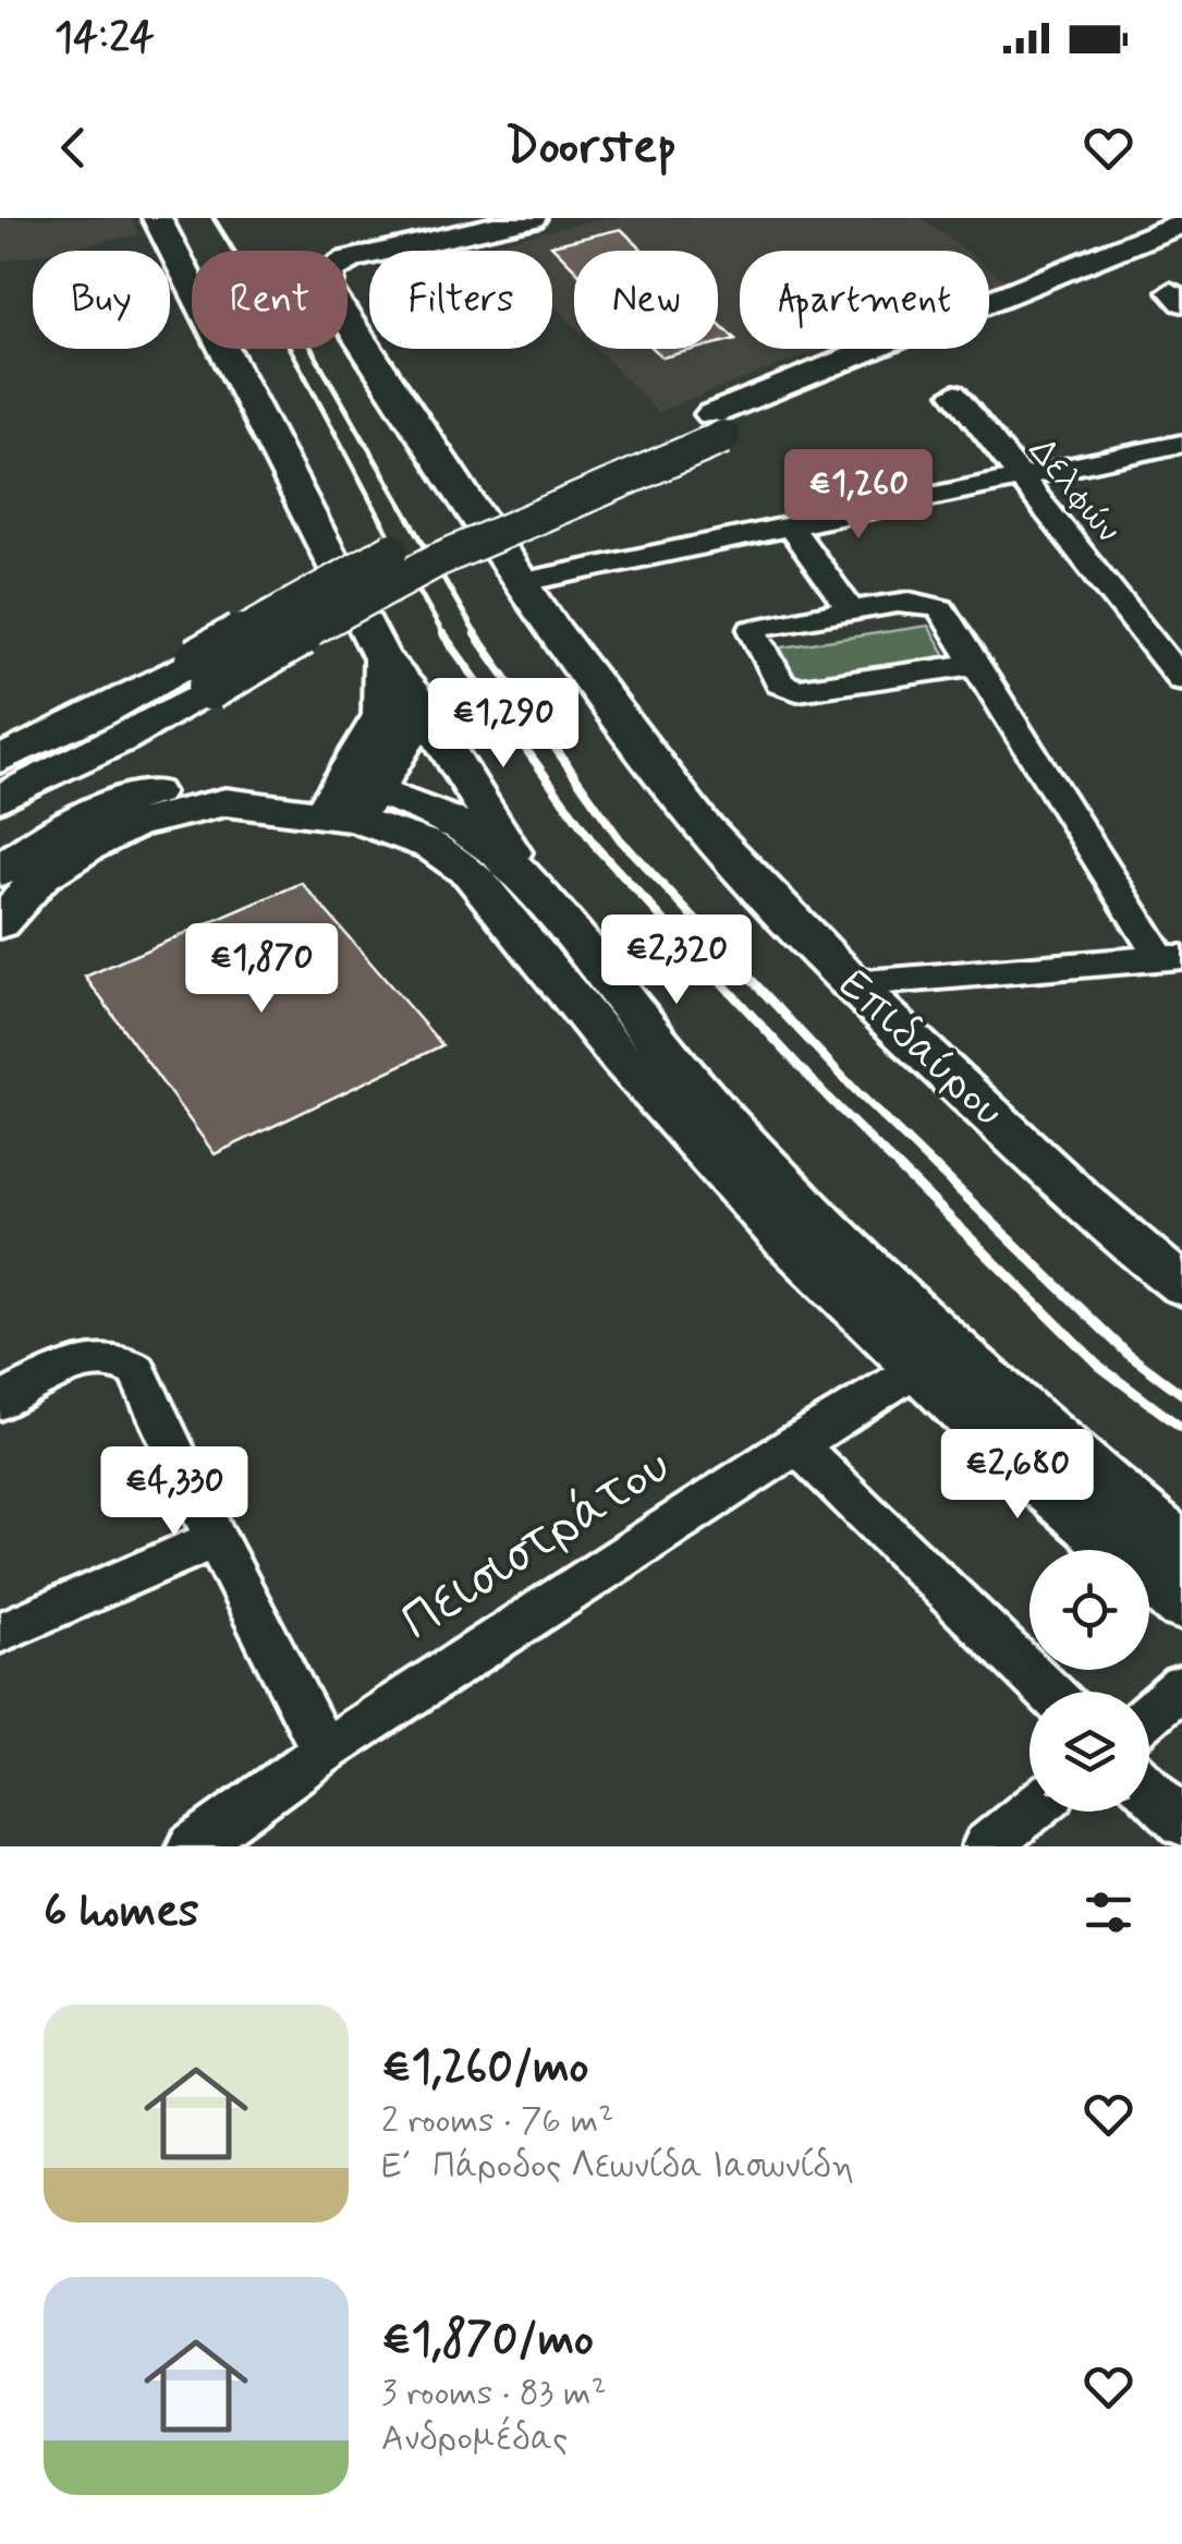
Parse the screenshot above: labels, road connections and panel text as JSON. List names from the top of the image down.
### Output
{
  "streets": {
    "street": ["Δελφών", "Επιδαύρου", "Πεισιστράτου"]
  },
  "page": {
    "status": "14:24",
    "header": "Doorstep",
    "chip": [
      "Buy",
      "Rent",
      "Filters",
      "New",
      "Apartment"
    ],
    "price": [
      "€1,260",
      "€1,290",
      "€2,320",
      "€1,870",
      "€2,680",
      "€4,330"
    ],
    "heading": "6 homes",
    "list": [
      {
        "name": "€1,260/mo",
        "note": "2 rooms · 76 m² · Ε΄ Πάροδος Λεωνίδα Ιασωνίδη"
      },
      {
        "name": "€1,870/mo",
        "note": "3 rooms · 83 m² · Ανδρομέδας"
      }
    ]
  }
}
